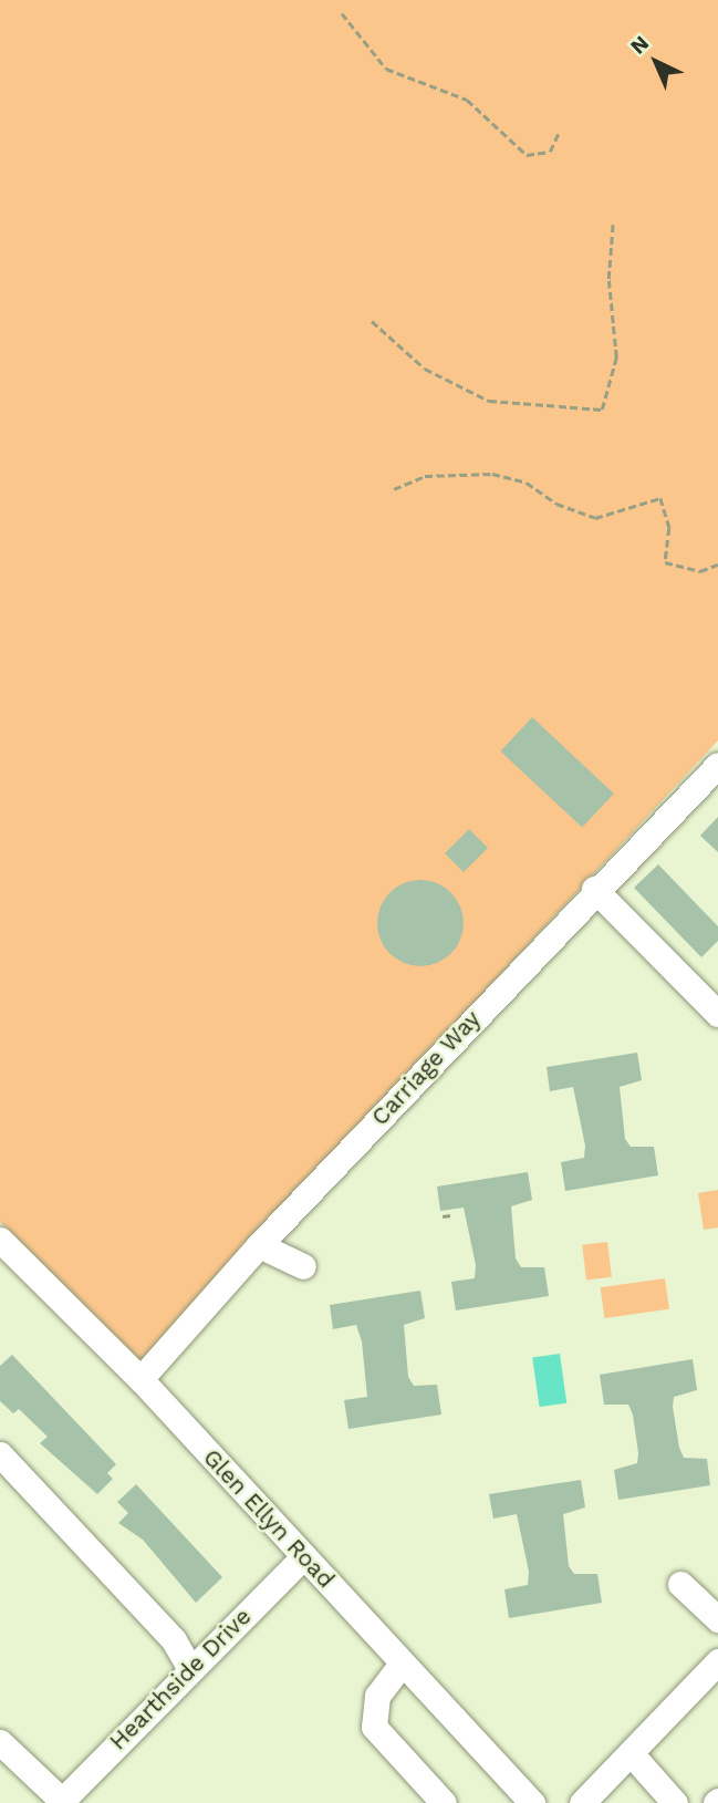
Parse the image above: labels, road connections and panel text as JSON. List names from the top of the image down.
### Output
{
  "streets": {
    "street": ["Carriage Way", "Glen Ellyn Road", "Hearthside Drive"]
  },
  "crossings": [
    ["Carriage Way", "Glen Ellyn Road"],
    ["Glen Ellyn Road", "Hearthside Drive"]
  ],
  "north": "top left"
}
